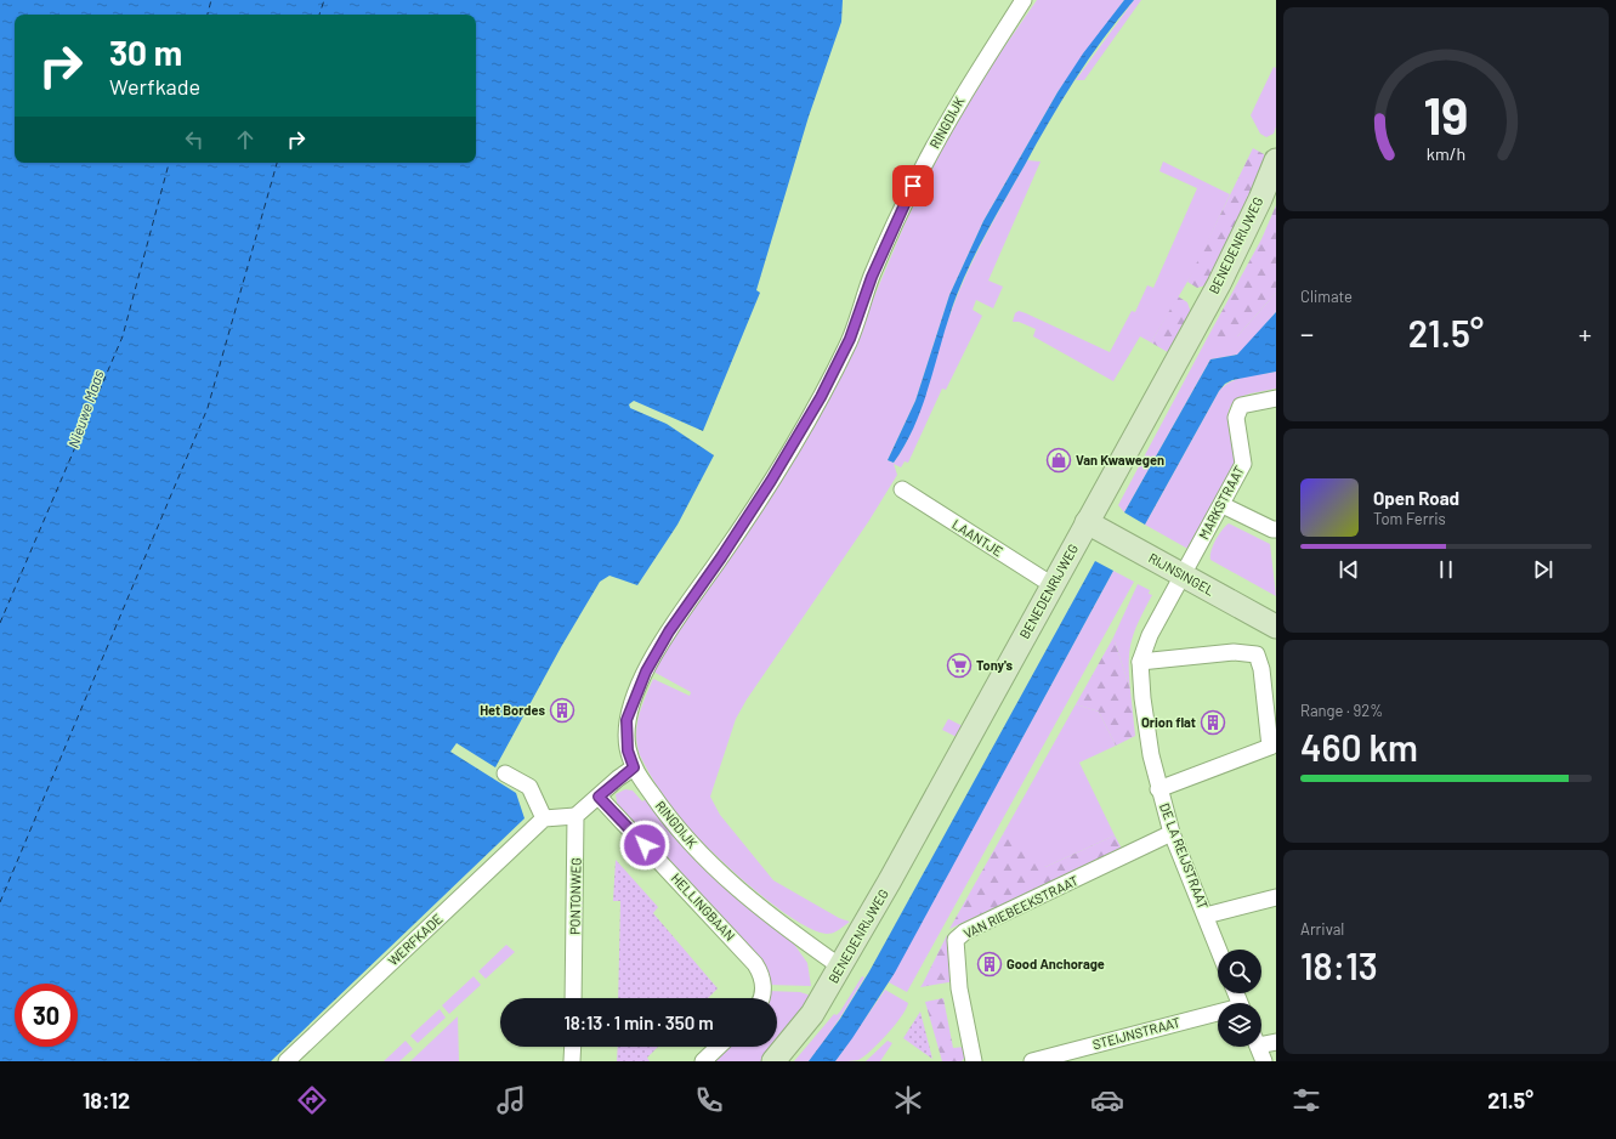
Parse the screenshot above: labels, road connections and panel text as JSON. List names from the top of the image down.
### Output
{
  "streets": {
    "street": [
      "RINGDIJK",
      "BENEDENRIJWEG",
      "MARKSTRAAT",
      "LAANTJE",
      "RIJNSINGEL",
      "DE LA REIJSTRAAT",
      "PONTONWEG",
      "HELLINGBAAN",
      "VAN RIEBEEKSTRAAT",
      "WERFKADE",
      "STEIJNSTRAAT"
    ]
  },
  "crossings": [
    ["RINGDIJK", "BENEDENRIJWEG"],
    ["BENEDENRIJWEG", "LAANTJE"],
    ["BENEDENRIJWEG", "RIJNSINGEL"],
    ["MARKSTRAAT", "RIJNSINGEL"],
    ["MARKSTRAAT", "DE LA REIJSTRAAT"],
    ["RIJNSINGEL", "DE LA REIJSTRAAT"],
    ["DE LA REIJSTRAAT", "VAN RIEBEEKSTRAAT"]
  ],
  "water": ["Nieuwe Maas"],
  "places": {
    "shop": ["Van Kwawegen"],
    "supermarket": ["Tony's"],
    "building": ["Het Bordes", "Orion flat", "Good Anchorage"]
  },
  "page": {
    "turn": ["30 m", "Werfkade"],
    "tile": [
      "Climate",
      ["Range · 92%", "460 km"],
      ["Arrival", "18:13"]
    ],
    "heat": ["−", "21.5°", "+"],
    "song": ["Open Road", "Tom Ferris"],
    "limit": "30",
    "trip": "18:13 · 1 min · 350 m",
    "tabs": ["18:12", "21.5°"],
    "gauge": ["19", "km/h"]
  }
}
